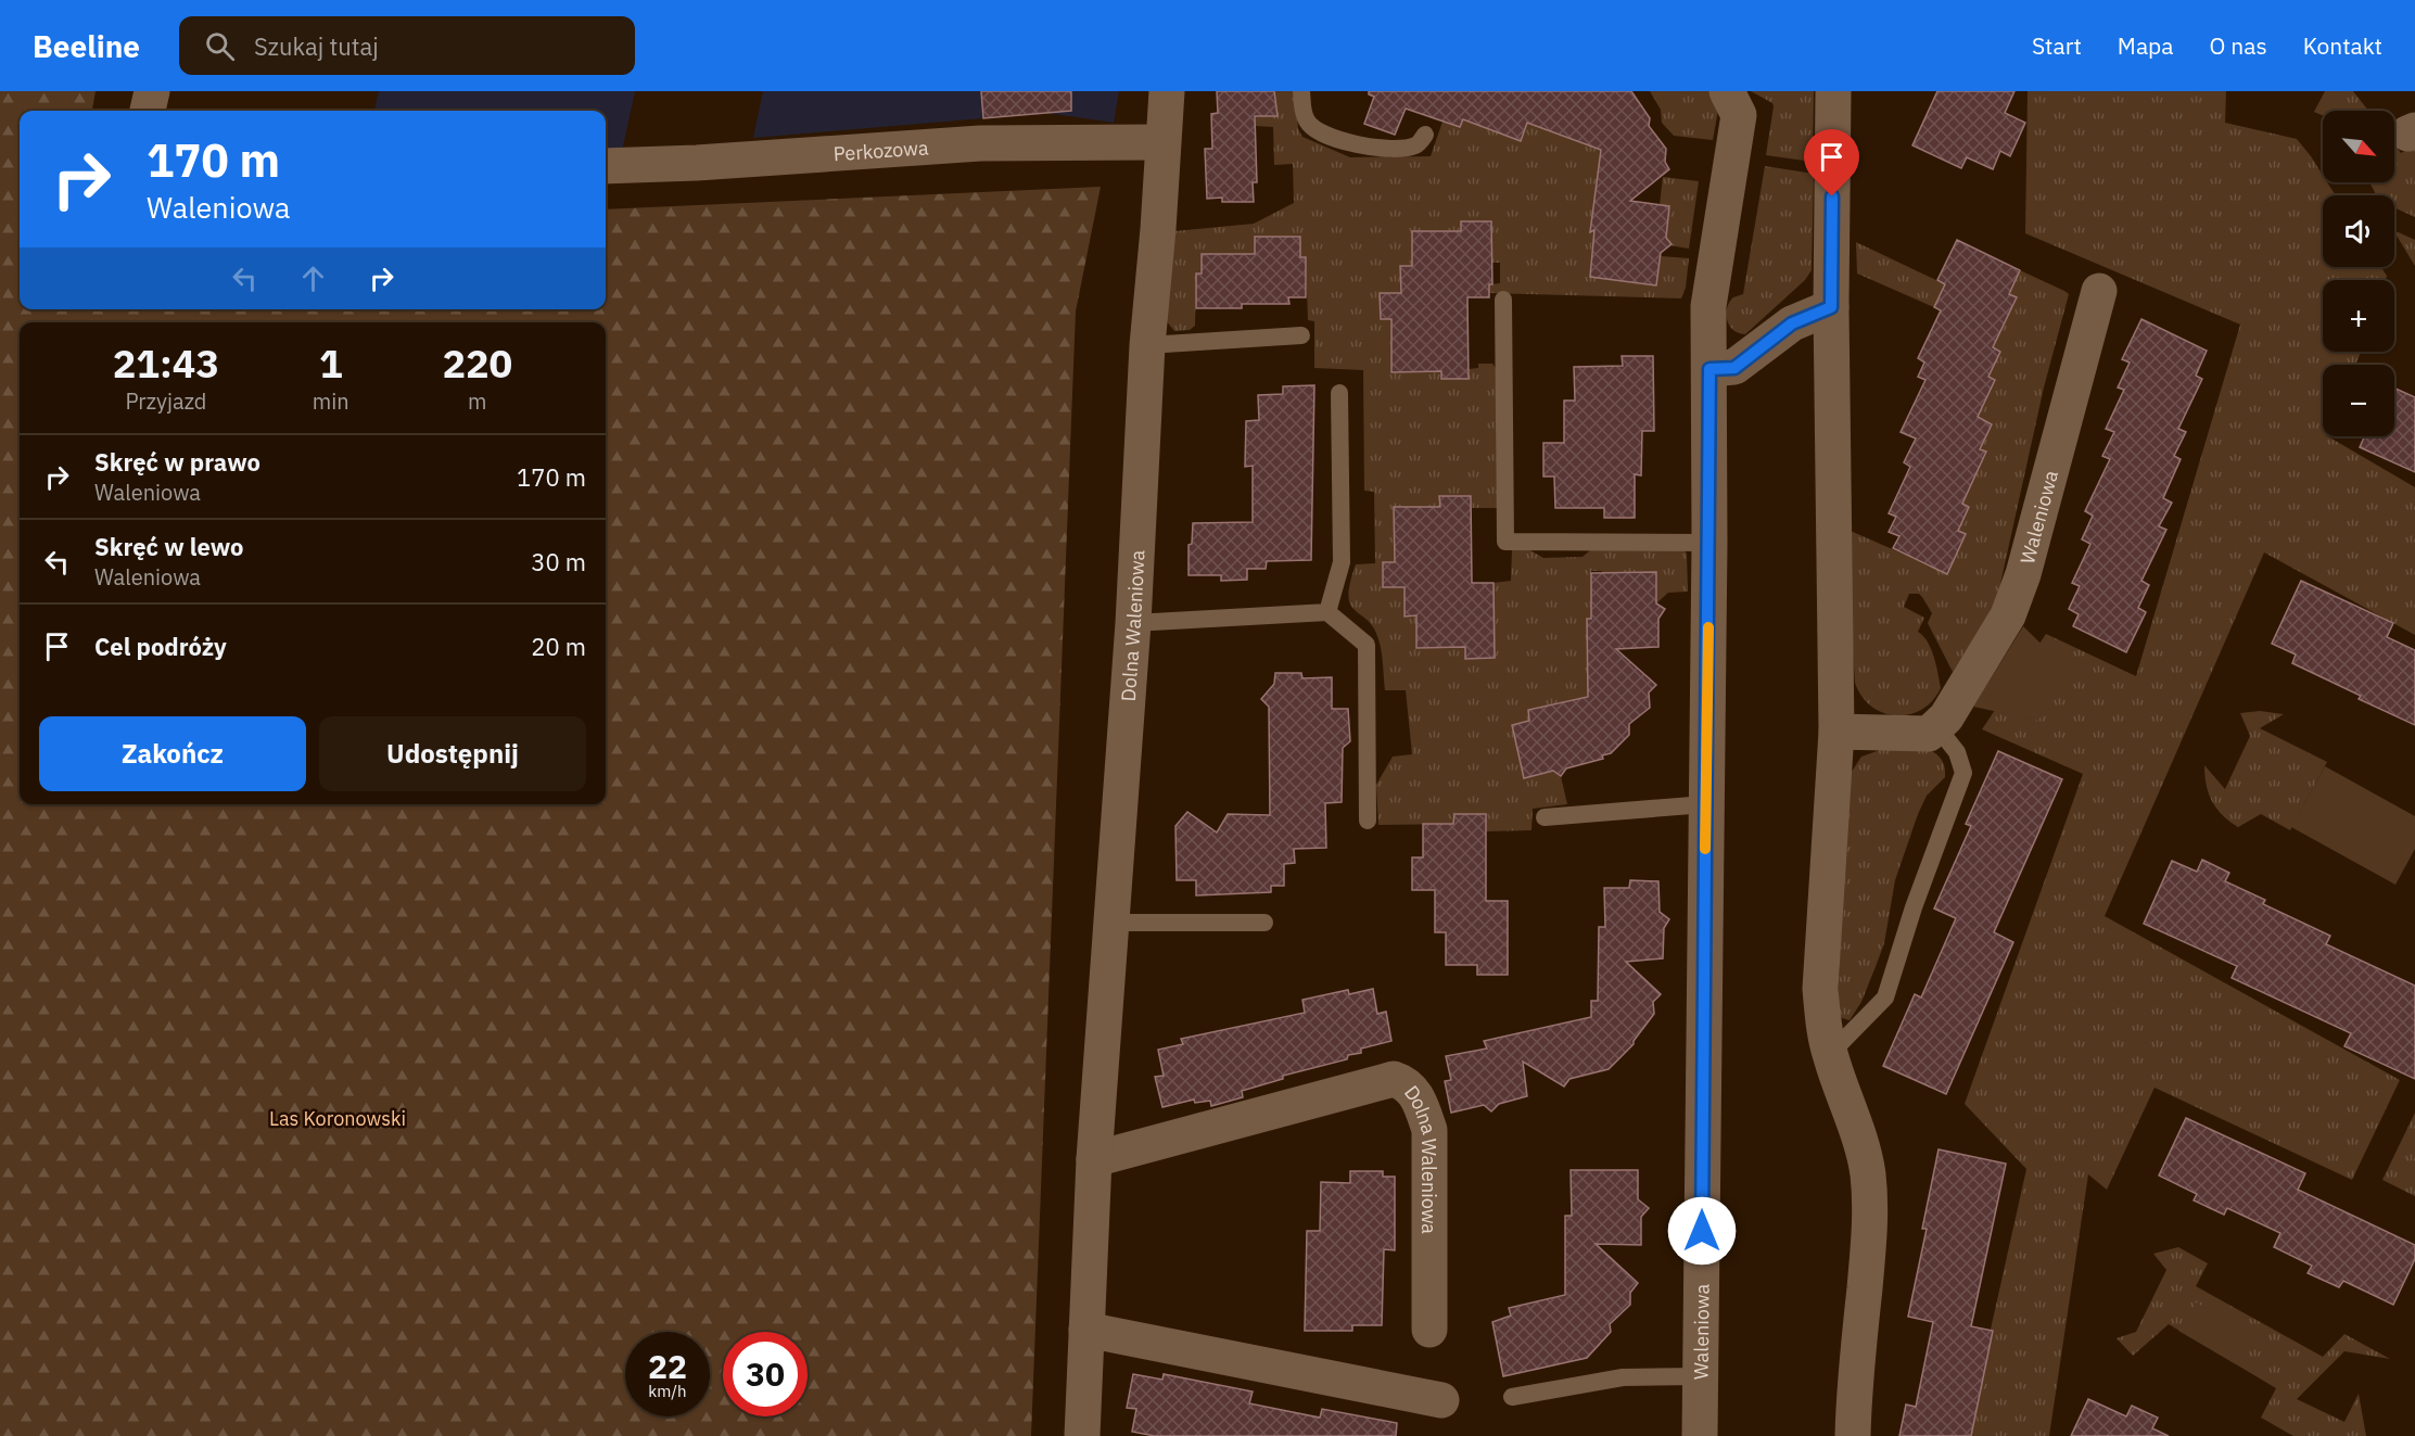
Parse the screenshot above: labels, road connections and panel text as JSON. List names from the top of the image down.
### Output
{
  "streets": {
    "street": ["Perkozowa", "Waleniowa", "Dolna Waleniowa"]
  },
  "crossings": [
    ["Perkozowa", "Dolna Waleniowa"]
  ],
  "parks": ["Las Koronowski"],
  "north": "bottom right",
  "page": {
    "header": "Beeline",
    "search": "Szukaj tutaj",
    "nav": [
      "Start",
      "Mapa",
      "O nas",
      "Kontakt"
    ],
    "map_buttons": ["+", "−"],
    "turn": ["170 m", "Waleniowa"],
    "eta": [
      "21:43",
      "Przyjazd",
      "1",
      "min",
      "220",
      "m"
    ],
    "list": [
      {
        "name": "Skręć w prawo",
        "note": "Waleniowa",
        "value": "170 m"
      },
      {
        "name": "Skręć w lewo",
        "note": "Waleniowa",
        "value": "30 m"
      },
      {
        "name": "Cel podróży",
        "value": "20 m"
      }
    ],
    "buttons": ["Zakończ", "Udostępnij"],
    "speed": "22 km/h",
    "limit": "30"
  }
}
